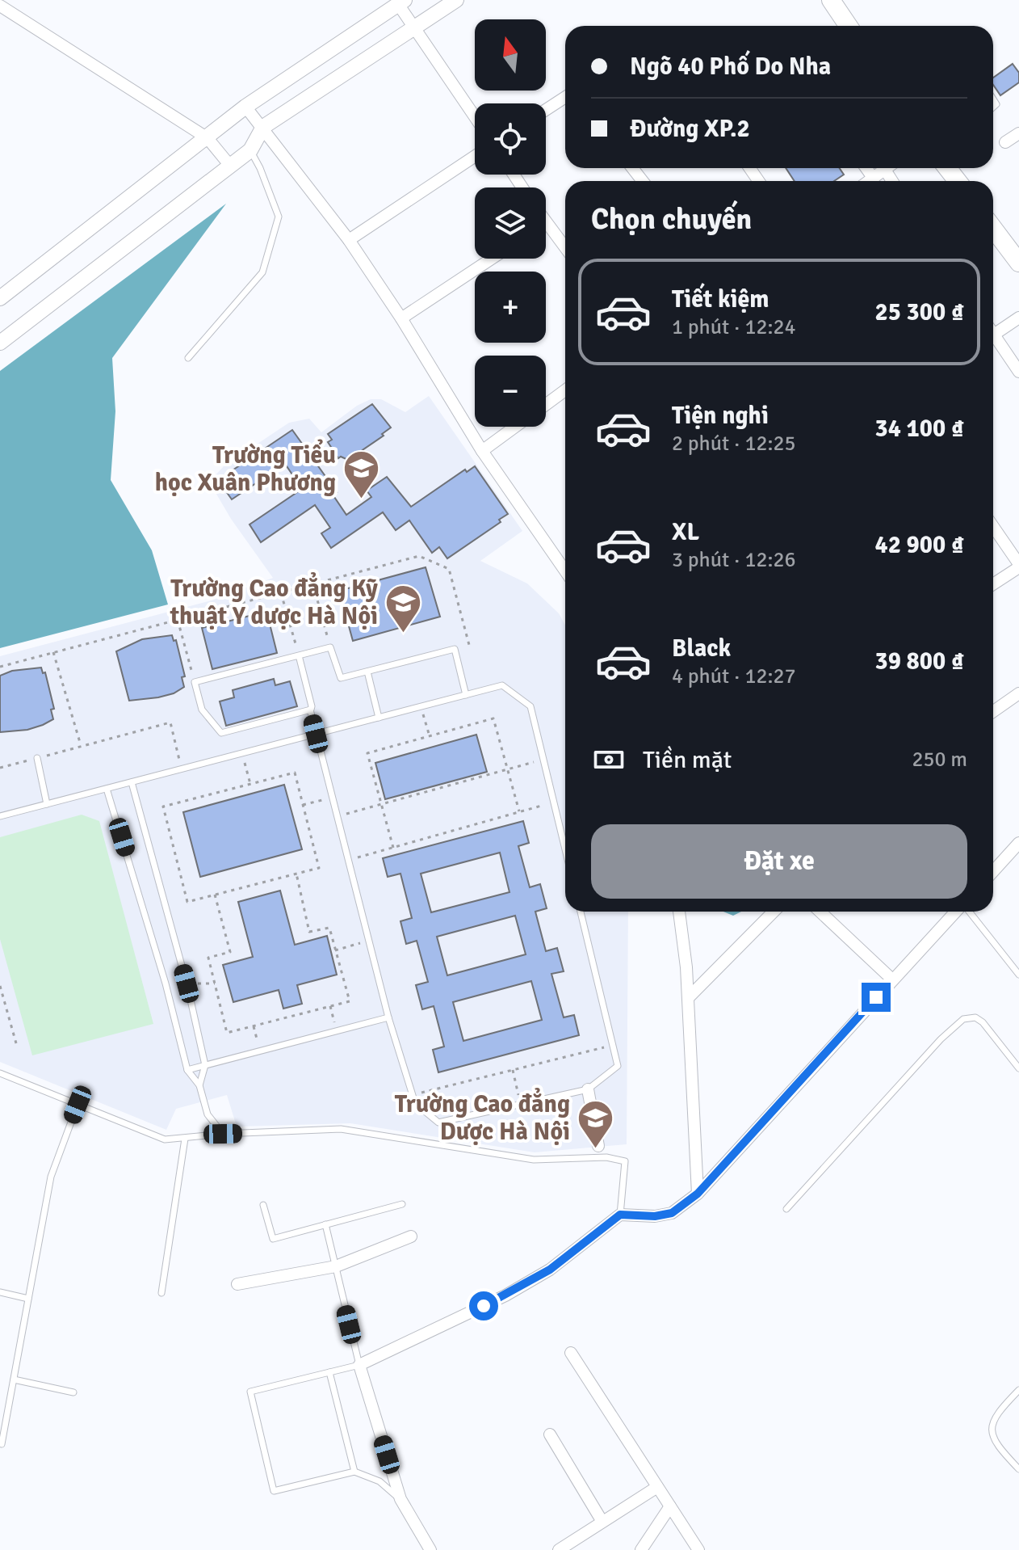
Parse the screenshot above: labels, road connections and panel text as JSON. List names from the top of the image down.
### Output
{
  "places": {
    "school or university": ["Trường Tiểu học Xuân Phương", "Trường Cao đẳng Kỹ thuật Y dược Hà Nội", "Trường Cao đẳng Dược Hà Nội"]
  },
  "north": "top",
  "page": {
    "map_buttons": ["+", "−"],
    "banner": ["Ngõ 40 Phố Do Nha", "Đường XP.2"],
    "heading": "Chọn chuyến",
    "list": [
      {
        "name": "Tiết kiệm",
        "note": "1 phút · 12:24",
        "value": "25 300 ₫"
      },
      {
        "name": "Tiện nghi",
        "note": "2 phút · 12:25",
        "value": "34 100 ₫"
      },
      {
        "name": "XL",
        "note": "3 phút · 12:26",
        "value": "42 900 ₫"
      },
      {
        "name": "Black",
        "note": "4 phút · 12:27",
        "value": "39 800 ₫"
      }
    ],
    "pay": ["Tiền mặt", "250 m"],
    "buttons": "Đặt xe"
  }
}
